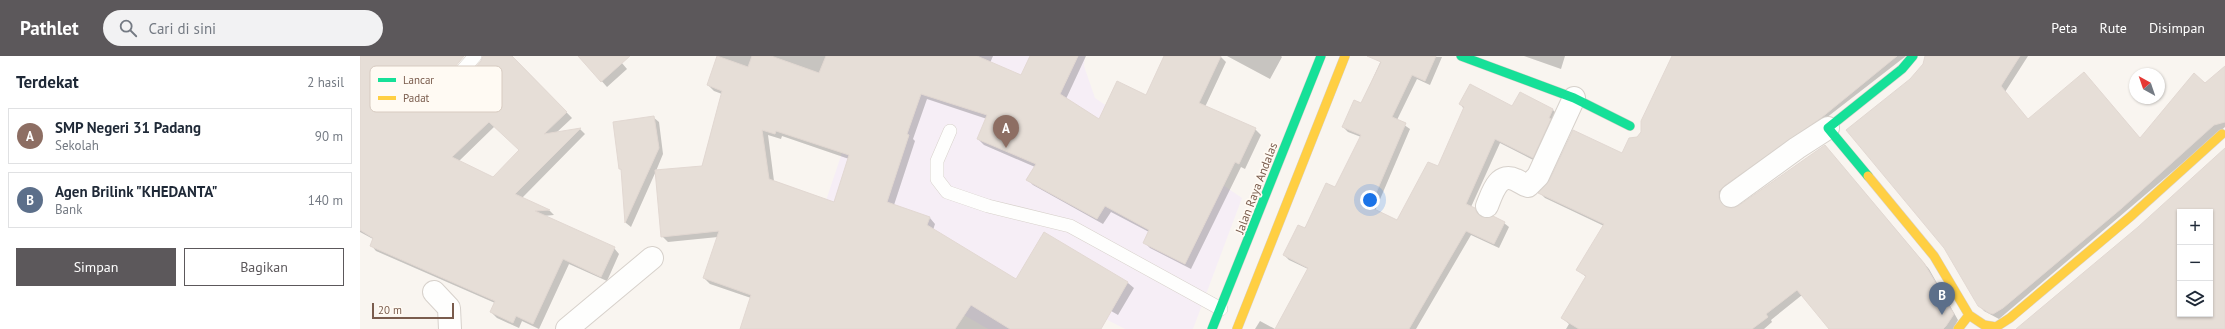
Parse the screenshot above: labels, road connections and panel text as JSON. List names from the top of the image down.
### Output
{
  "streets": {
    "street": ["Jalan Raya Andalas"]
  },
  "legend": ["Lancar", "Padat"],
  "scale_bar": "20 m",
  "north": "top left",
  "page": {
    "header": "Pathlet",
    "search": "Cari di sini",
    "nav": ["Peta", "Rute", "Disimpan"],
    "heading": ["Terdekat", "2 hasil"],
    "list": [
      {
        "mark": "A",
        "name": "SMP Negeri 31 Padang",
        "note": "Sekolah",
        "value": "90 m"
      },
      {
        "mark": "B",
        "name": "Agen Brilink \"KHEDANTA\"",
        "note": "Bank",
        "value": "140 m"
      }
    ],
    "pins": ["A", "B"],
    "map_buttons": ["+", "−"],
    "buttons": ["Simpan", "Bagikan"],
    "scale": "20 m"
  }
}
